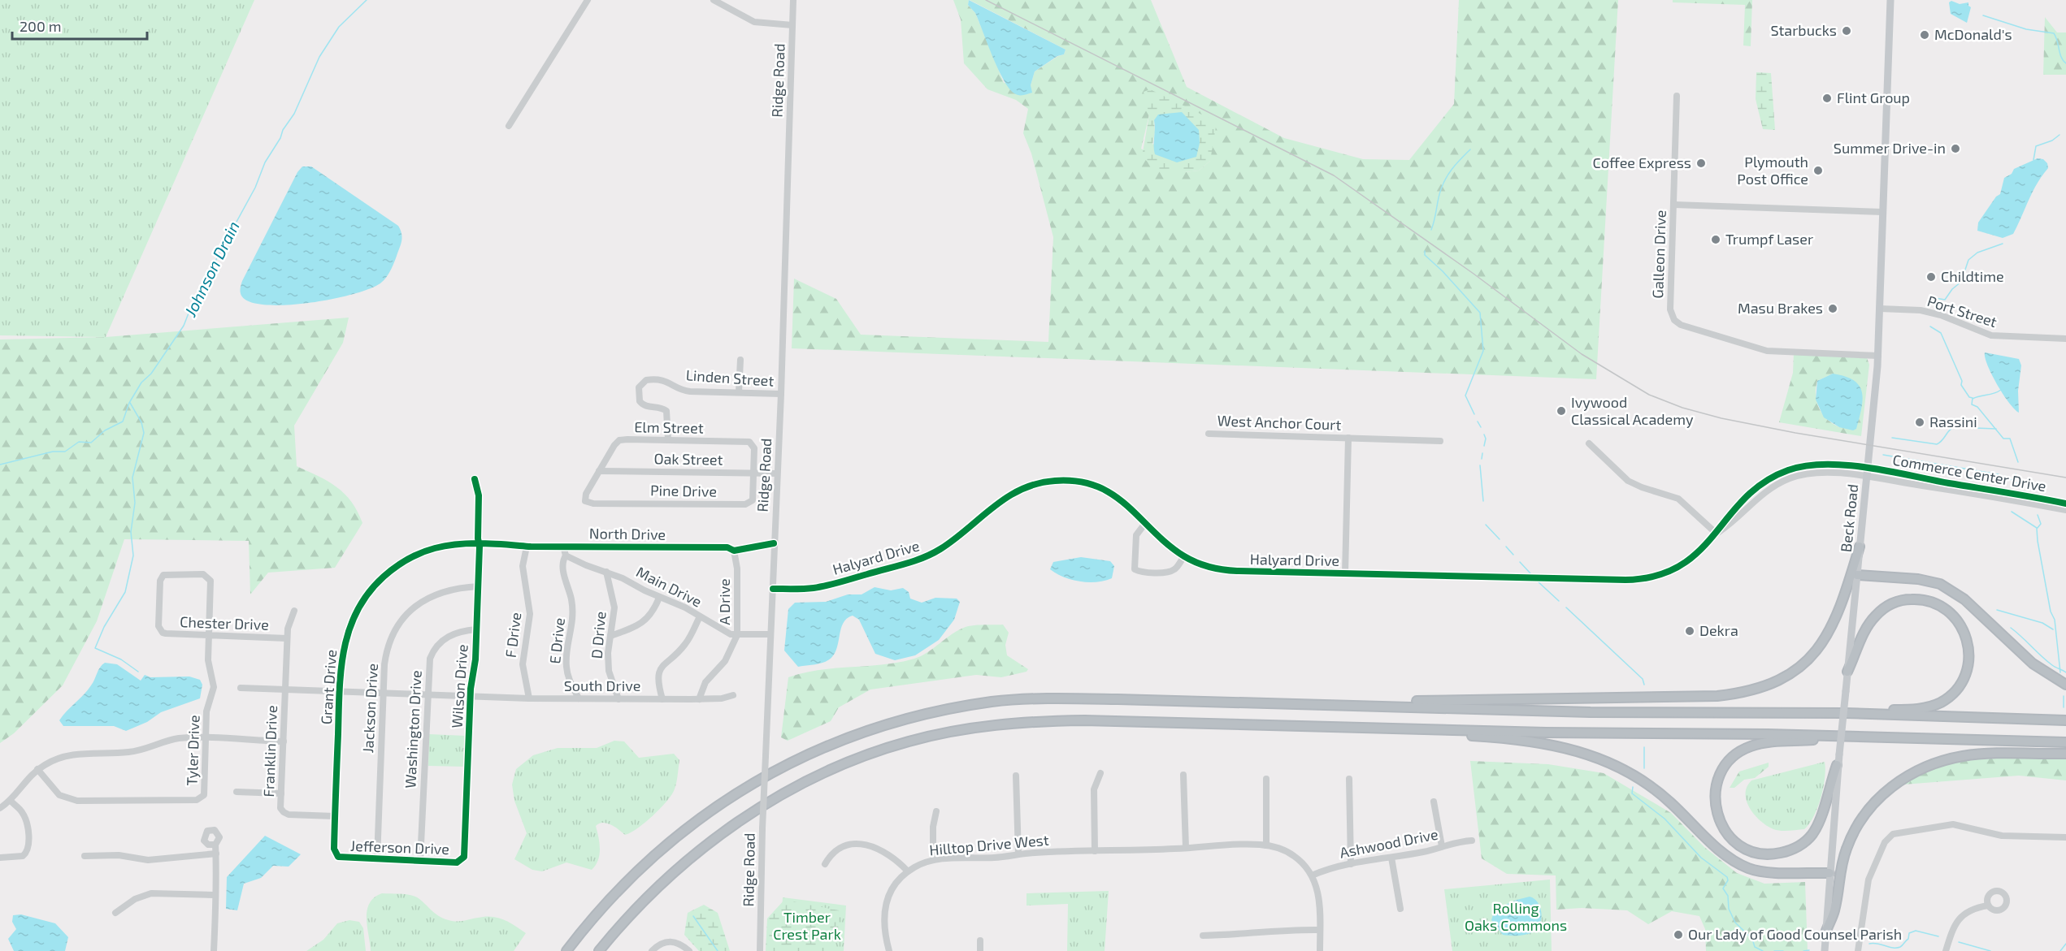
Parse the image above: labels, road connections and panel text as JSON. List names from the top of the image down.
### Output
{
  "streets": {
    "main road": ["Beck Road"],
    "street": [
      "Ridge Road",
      "Galleon Drive",
      "Port Street",
      "Linden Street",
      "West Anchor Court",
      "Elm Street",
      "Oak Street",
      "Commerce Center Drive",
      "Pine Drive",
      "North Drive",
      "Halyard Drive",
      "Main Drive",
      "A Drive",
      "Chester Drive",
      "F Drive",
      "D Drive",
      "E Drive",
      "Wilson Drive",
      "South Drive",
      "Grant Drive",
      "Jackson Drive",
      "Washington Drive",
      "Tyler Drive",
      "Franklin Drive",
      "Ashwood Drive",
      "Hilltop Drive West",
      "Jefferson Drive"
    ]
  },
  "crossings": [
    ["Ridge Road", "Linden Street"],
    ["Ridge Road", "Oak Street"],
    ["Ridge Road", "North Drive"],
    ["Ridge Road", "Halyard Drive"],
    ["Ridge Road", "Main Drive"],
    ["Galleon Drive", "Beck Road"],
    ["Port Street", "Beck Road"],
    ["Linden Street", "Elm Street"],
    ["Elm Street", "Oak Street"],
    ["Elm Street", "Pine Drive"],
    ["Oak Street", "Pine Drive"],
    ["Commerce Center Drive", "Beck Road"],
    ["Commerce Center Drive", "Halyard Drive"],
    ["Beck Road", "Halyard Drive"],
    ["North Drive", "A Drive"],
    ["North Drive", "F Drive"],
    ["North Drive", "Wilson Drive"],
    ["North Drive", "Grant Drive"],
    ["Main Drive", "A Drive"],
    ["Main Drive", "D Drive"],
    ["Main Drive", "E Drive"],
    ["A Drive", "South Drive"],
    ["Chester Drive", "Tyler Drive"],
    ["Chester Drive", "Franklin Drive"],
    ["F Drive", "South Drive"],
    ["D Drive", "South Drive"],
    ["E Drive", "South Drive"],
    ["Wilson Drive", "South Drive"],
    ["Wilson Drive", "Grant Drive"],
    ["Wilson Drive", "Jackson Drive"],
    ["Wilson Drive", "Washington Drive"],
    ["Wilson Drive", "Jefferson Drive"],
    ["South Drive", "Grant Drive"],
    ["South Drive", "Jackson Drive"],
    ["South Drive", "Washington Drive"],
    ["South Drive", "Franklin Drive"],
    ["Grant Drive", "Franklin Drive"],
    ["Grant Drive", "Jefferson Drive"],
    ["Jackson Drive", "Jefferson Drive"],
    ["Washington Drive", "Jefferson Drive"],
    ["Ashwood Drive", "Hilltop Drive West"]
  ],
  "water": ["Johnson Drain"],
  "parks": ["Rolling Oaks Commons", "Timber Crest Park"],
  "places": [
    "Starbucks",
    "McDonald's",
    "Flint Group",
    "Summer Drive-in",
    "Coffee Express",
    "Plymouth Post Office",
    "Trumpf Laser",
    "Childtime",
    "Masu Brakes",
    "Ivywood Classical Academy",
    "Rassini",
    "Dekra",
    "Our Lady of Good Counsel Parish"
  ],
  "scale_bar": "200 m"
}
